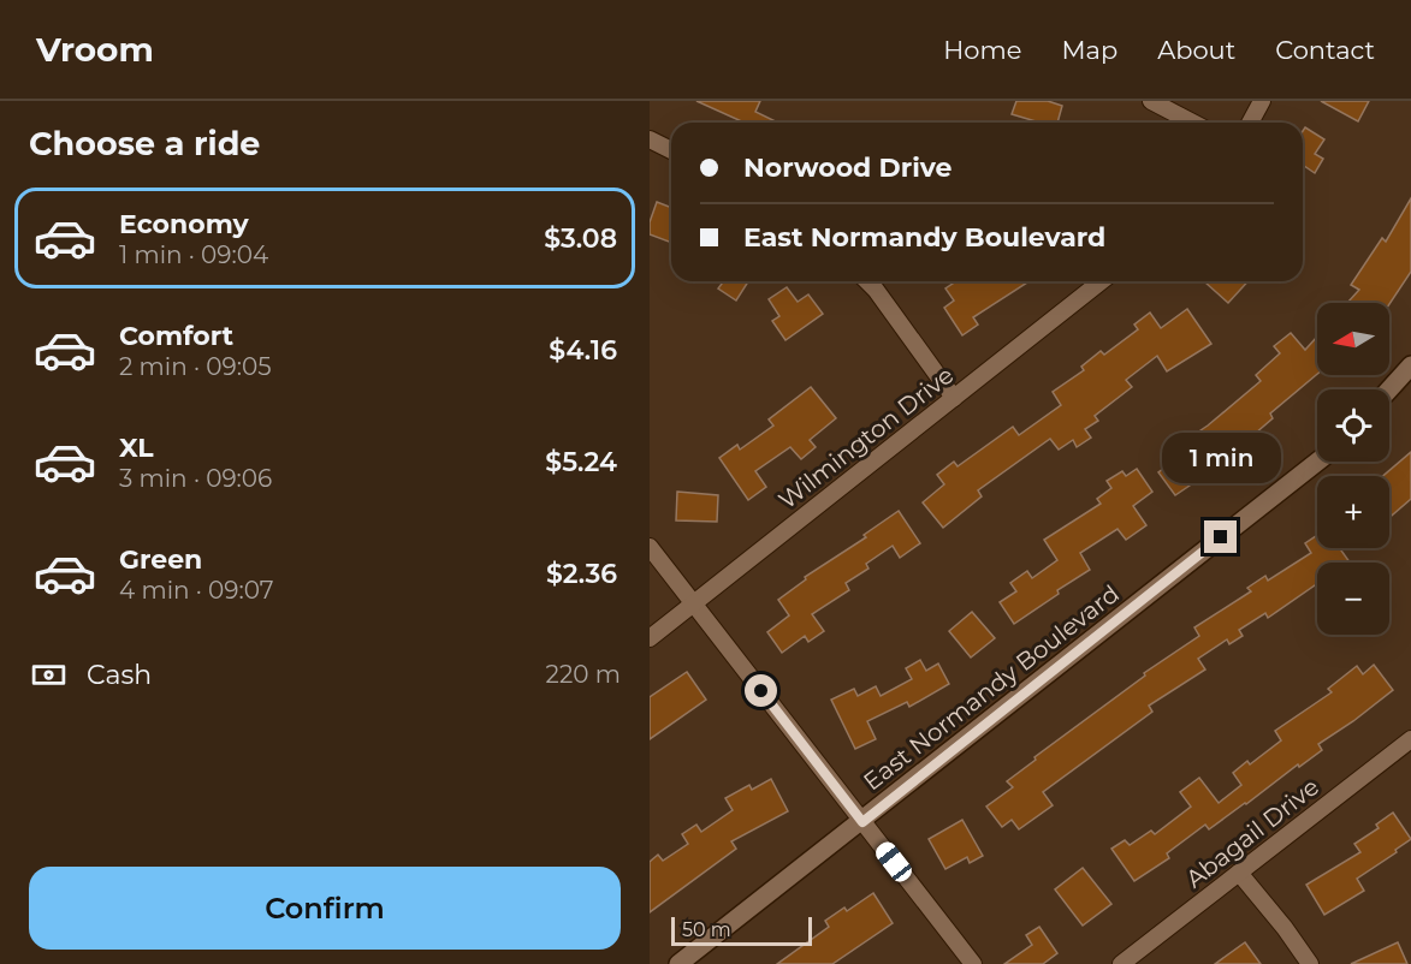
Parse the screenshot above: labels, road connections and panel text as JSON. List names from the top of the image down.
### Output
{
  "streets": {
    "street": ["Wilmington Drive", "East Normandy Boulevard", "Abagail Drive"]
  },
  "scale_bar": "50 m",
  "north": "left",
  "page": {
    "header": "Vroom",
    "nav": [
      "Home",
      "Map",
      "About",
      "Contact"
    ],
    "heading": "Choose a ride",
    "banner": ["Norwood Drive", "East Normandy Boulevard"],
    "list": [
      {
        "name": "Economy",
        "note": "1 min · 09:04",
        "value": "$3.08"
      },
      {
        "name": "Comfort",
        "note": "2 min · 09:05",
        "value": "$4.16"
      },
      {
        "name": "XL",
        "note": "3 min · 09:06",
        "value": "$5.24"
      },
      {
        "name": "Green",
        "note": "4 min · 09:07",
        "value": "$2.36"
      }
    ],
    "map_buttons": ["+", "−"],
    "bubble": "1 min",
    "pay": ["Cash", "220 m"],
    "buttons": "Confirm",
    "scale": "50 m"
  }
}
